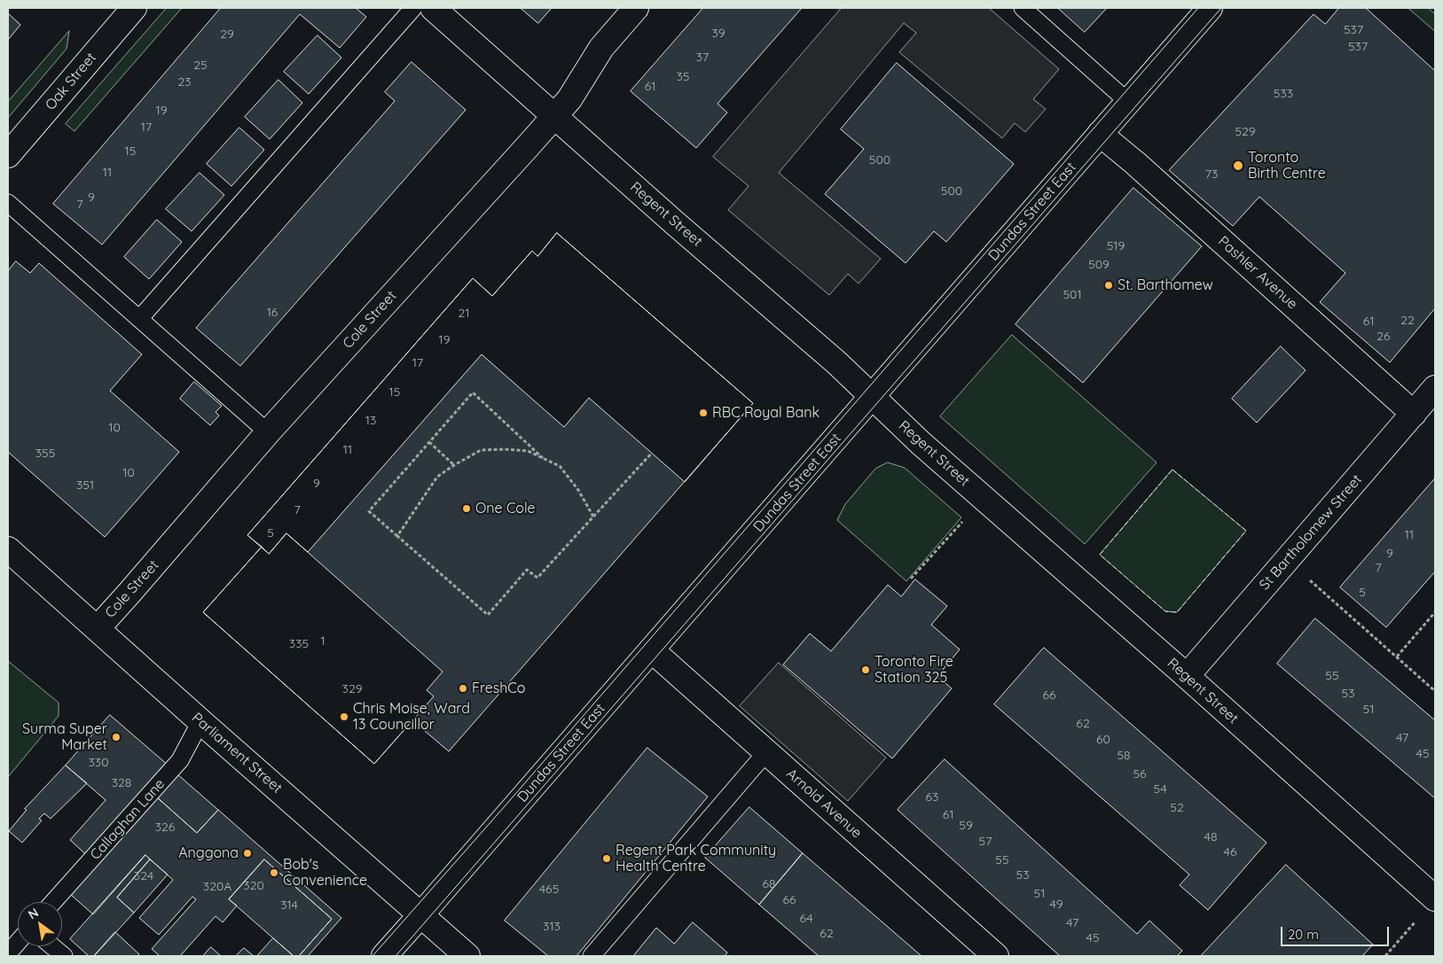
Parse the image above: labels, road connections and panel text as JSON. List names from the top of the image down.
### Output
{
  "streets": {
    "street": [
      "Oak Street",
      "Dundas Street East",
      "Regent Street",
      "Pashler Avenue",
      "Cole Street",
      "St Bartholomew Street",
      "Parliament Street",
      "Arnold Avenue"
    ],
    "lane": ["Callaghan Lane"]
  },
  "crossings": [
    ["Dundas Street East", "Regent Street"],
    ["Dundas Street East", "Pashler Avenue"],
    ["Dundas Street East", "Parliament Street"],
    ["Dundas Street East", "Arnold Avenue"],
    ["Regent Street", "Cole Street"],
    ["Regent Street", "St Bartholomew Street"],
    ["Pashler Avenue", "St Bartholomew Street"],
    ["Cole Street", "Parliament Street"],
    ["Parliament Street", "Callaghan Lane"]
  ],
  "places": [
    "Toronto Birth Centre",
    "St. Barthomew",
    "RBC Royal Bank",
    "One Cole",
    "Toronto Fire Station 325",
    "FreshCo",
    "Chris Moise, Ward 13 Councillor",
    "Surma Super Market",
    "Anggona",
    "Regent Park Community Health Centre",
    "Bob's Convenience"
  ],
  "house_numbers": [
    "537",
    "39",
    "29",
    "537",
    "37",
    "25",
    "35",
    "23",
    "61",
    "533",
    "19",
    "17",
    "529",
    "15",
    "500",
    "11",
    "73",
    "500",
    "9",
    "7",
    "519",
    "509",
    "501",
    "16",
    "21",
    "22",
    "61",
    "26",
    "19",
    "17",
    "15",
    "13",
    "10",
    "11",
    "355",
    "10",
    "9",
    "351",
    "7",
    "5",
    "11",
    "9",
    "7",
    "5",
    "1",
    "335",
    "55",
    "329",
    "53",
    "66",
    "51",
    "62",
    "47",
    "60",
    "45",
    "58",
    "330",
    "56",
    "328",
    "54",
    "63",
    "52",
    "61",
    "59",
    "326",
    "48",
    "57",
    "46",
    "55",
    "53",
    "324",
    "68",
    "320",
    "320A",
    "465",
    "51",
    "66",
    "49",
    "314",
    "64",
    "47",
    "313",
    "62",
    "45"
  ],
  "scale_bar": "20 m",
  "north": "top left"
}
